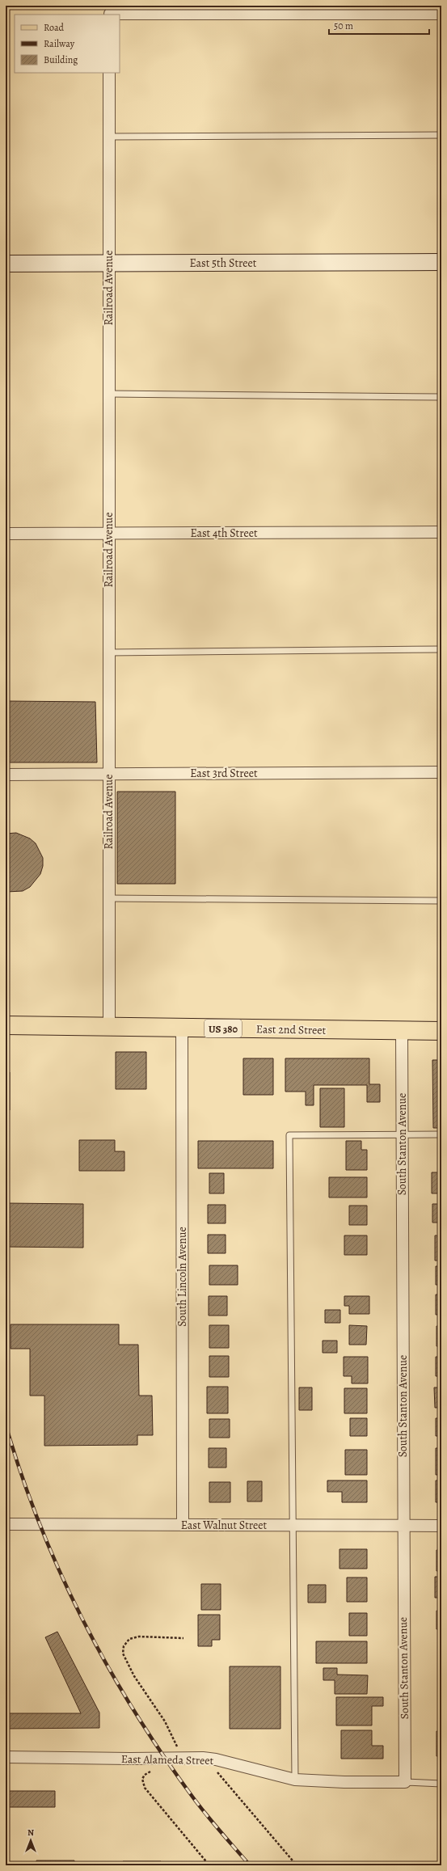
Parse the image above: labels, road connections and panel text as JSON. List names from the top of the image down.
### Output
{
  "streets": {
    "main road": ["US 380", "East 2nd Street"],
    "street": [
      "East 5th Street",
      "Railroad Avenue",
      "East 4th Street",
      "East 3rd Street",
      "South Stanton Avenue",
      "South Lincoln Avenue",
      "East Walnut Street",
      "East Alameda Street"
    ]
  },
  "crossings": [
    ["East 5th Street", "Railroad Avenue"],
    ["Railroad Avenue", "East 4th Street"],
    ["Railroad Avenue", "East 3rd Street"],
    ["Railroad Avenue", "East 2nd Street"],
    ["East 2nd Street", "South Stanton Avenue"],
    ["East 2nd Street", "South Lincoln Avenue"],
    ["South Stanton Avenue", "East Walnut Street"],
    ["South Stanton Avenue", "East Alameda Street"],
    ["South Lincoln Avenue", "East Walnut Street"]
  ],
  "legend": ["Road", "Railway", "Building"],
  "scale_bar": "50 m",
  "north": "top"
}
